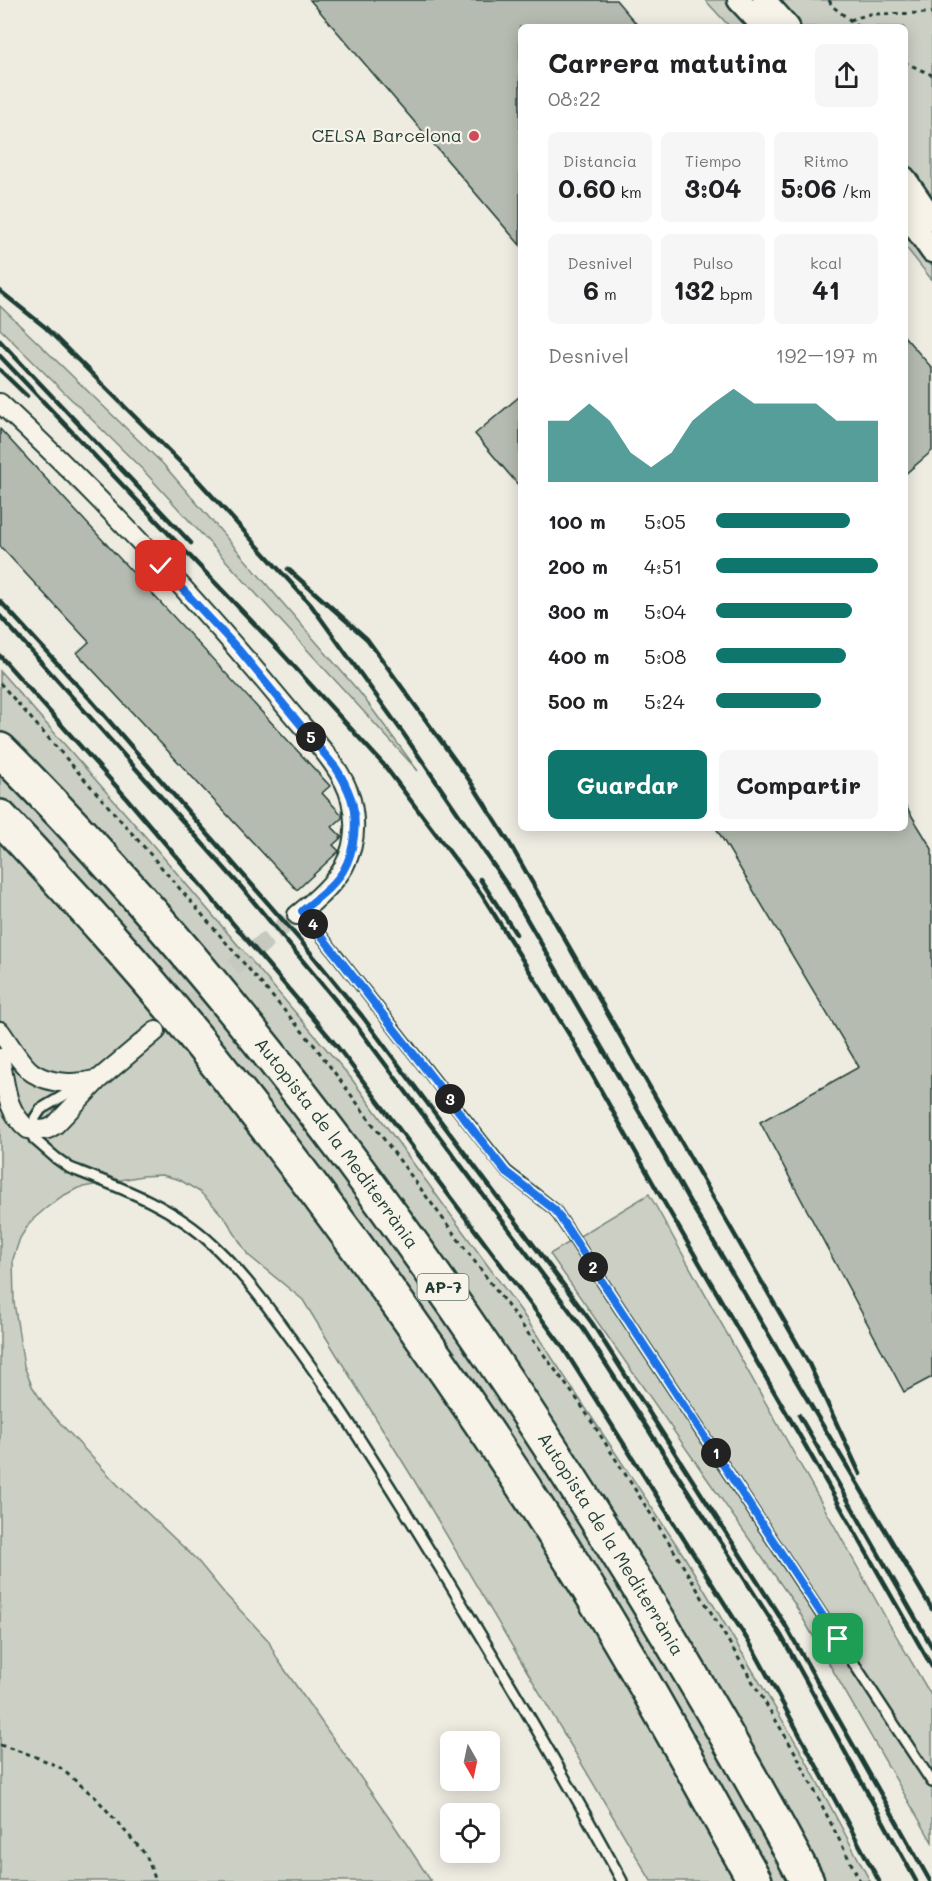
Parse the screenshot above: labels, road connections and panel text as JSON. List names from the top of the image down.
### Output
{
  "streets": {
    "highway": ["Autopista de la Mediterrània", "AP-7"]
  },
  "places": ["CELSA Barcelona"],
  "north": "bottom",
  "page": {
    "heading": ["Carrera matutina", "08:22"],
    "stats": [
      ["Distancia", "0.60 km"],
      ["Tiempo", "3:04"],
      ["Ritmo", "5:06 /km"],
      ["Desnivel", "6 m"],
      ["Pulso", "132 bpm"],
      ["kcal", "41"]
    ],
    "chart": ["Desnivel", "192–197 m"],
    "list": [
      {
        "name": "100 m",
        "note": "5:05"
      },
      {
        "name": "200 m",
        "note": "4:51"
      },
      {
        "name": "300 m",
        "note": "5:04"
      },
      {
        "name": "400 m",
        "note": "5:08"
      },
      {
        "name": "500 m",
        "note": "5:24"
      }
    ],
    "pins": [
      "5",
      "4",
      "3",
      "2",
      "1"
    ],
    "buttons": ["Guardar", "Compartir"]
  }
}
